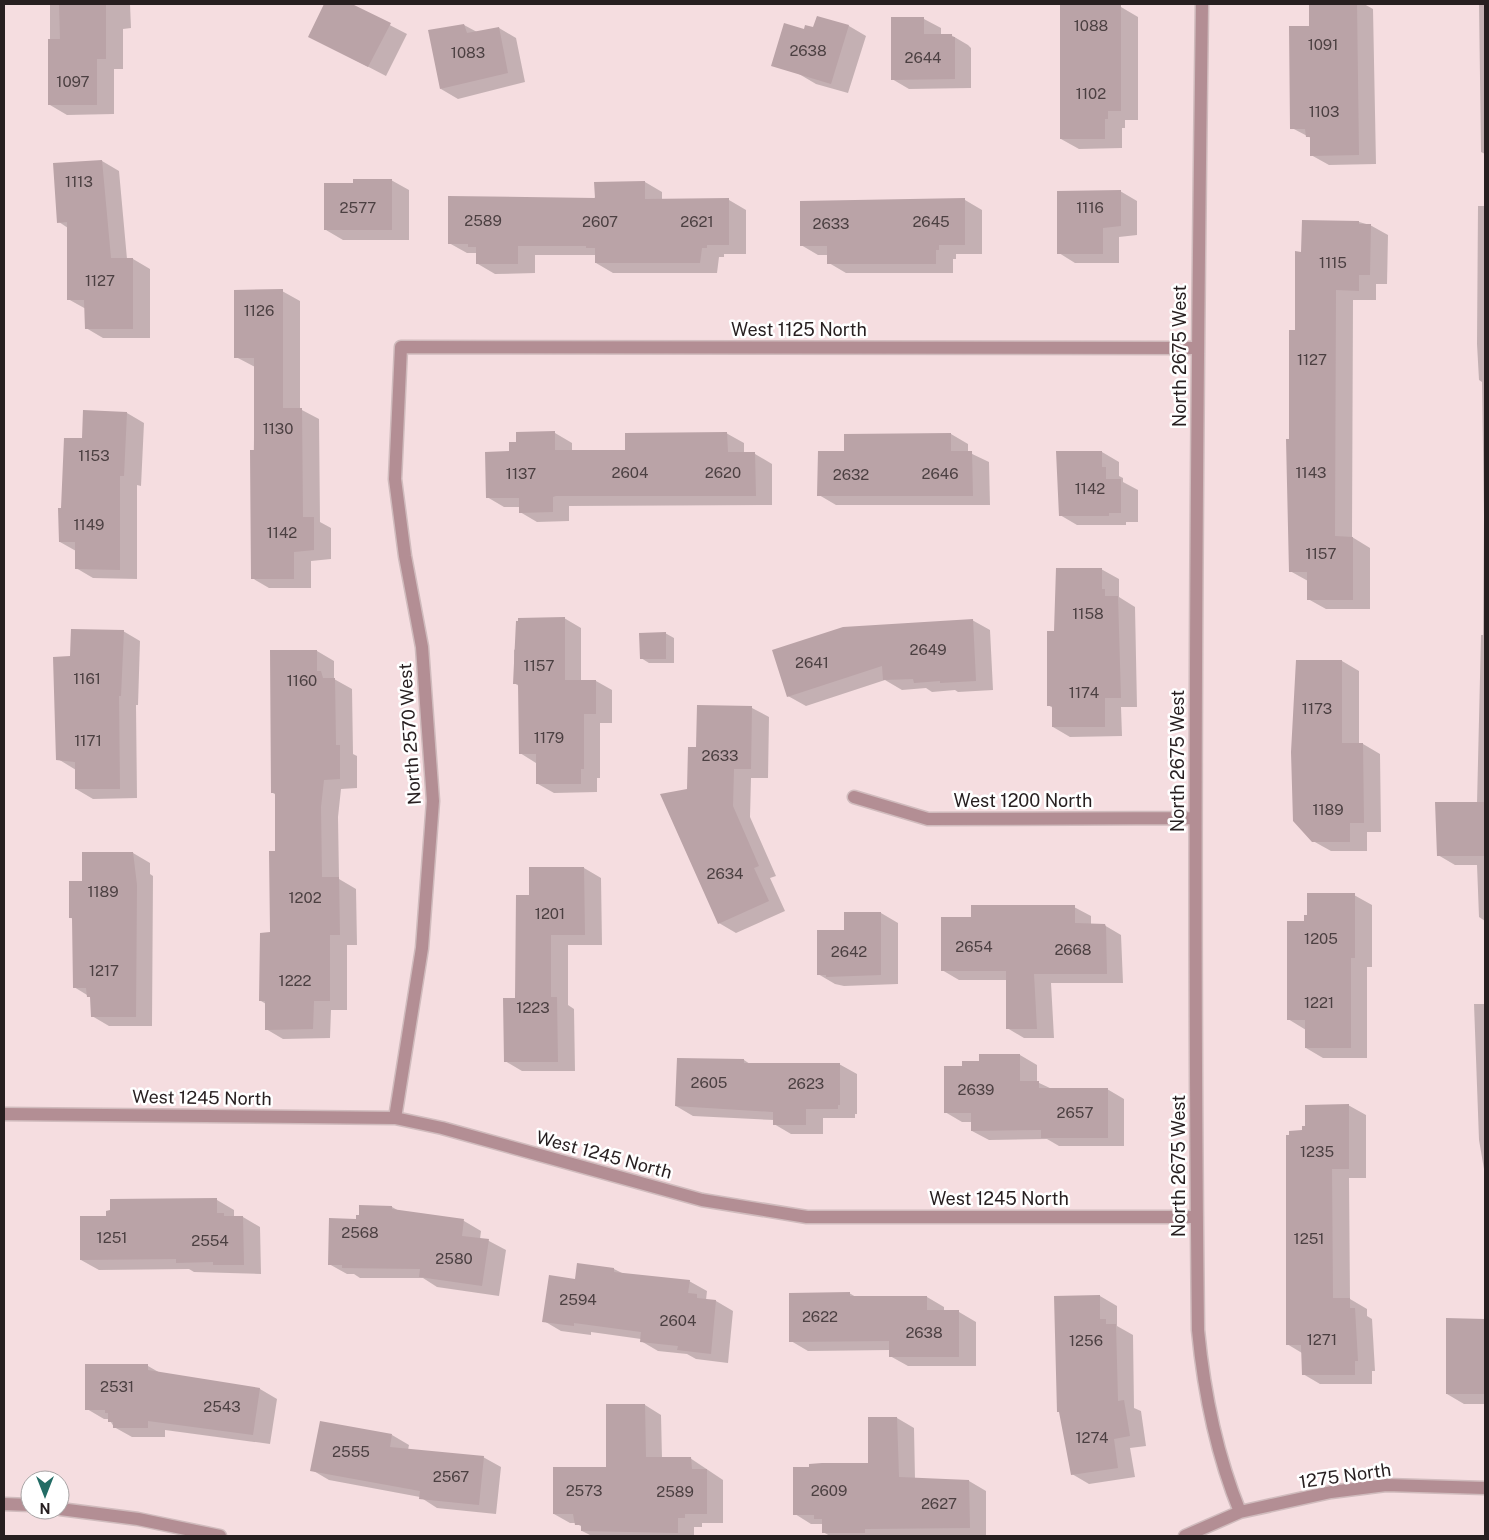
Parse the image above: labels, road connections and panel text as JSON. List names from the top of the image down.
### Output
{
  "streets": {
    "street": [
      "West 1125 North",
      "North 2675 West",
      "North 2570 West",
      "West 1200 North",
      "West 1245 North",
      "1275 North"
    ]
  },
  "crossings": [
    ["West 1125 North", "North 2675 West"],
    ["West 1125 North", "North 2570 West"],
    ["North 2675 West", "West 1200 North"],
    ["North 2675 West", "West 1245 North"],
    ["North 2675 West", "1275 North"],
    ["North 2570 West", "West 1245 North"]
  ],
  "house_numbers": [
    "1088",
    "1091",
    "2638",
    "1083",
    "2644",
    "1097",
    "1102",
    "1103",
    "1113",
    "2577",
    "1116",
    "2589",
    "2607",
    "2621",
    "2645",
    "2633",
    "1115",
    "1127",
    "1126",
    "1127",
    "1130",
    "1153",
    "2604",
    "2620",
    "1143",
    "1137",
    "2646",
    "2632",
    "1142",
    "1149",
    "1142",
    "1157",
    "1158",
    "2649",
    "2641",
    "1157",
    "1161",
    "1160",
    "1174",
    "1173",
    "1179",
    "1171",
    "2633",
    "1189",
    "2634",
    "1189",
    "1202",
    "1201",
    "1205",
    "2654",
    "2668",
    "2642",
    "1217",
    "1222",
    "1221",
    "1223",
    "2605",
    "2623",
    "2639",
    "2657",
    "1235",
    "2568",
    "1251",
    "1251",
    "2554",
    "2580",
    "2594",
    "2622",
    "2604",
    "2638",
    "1271",
    "1256",
    "2531",
    "2543",
    "1274",
    "2555",
    "2567",
    "2573",
    "2609",
    "2589",
    "2627"
  ],
  "north": "bottom"
}
